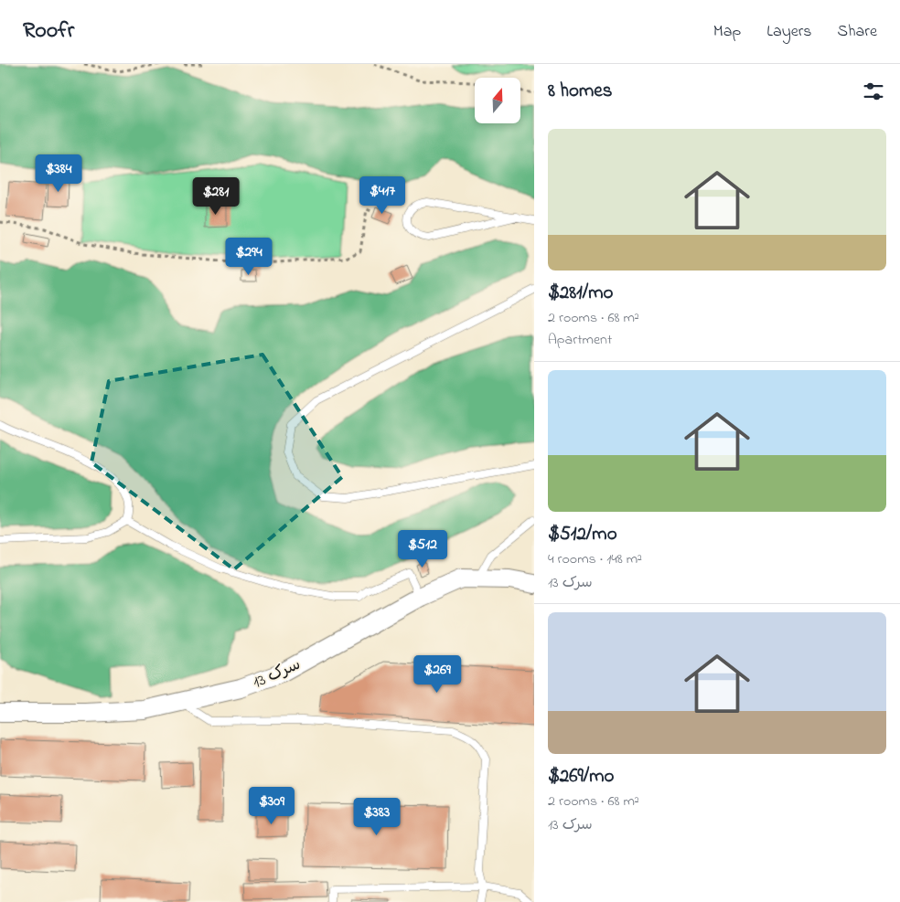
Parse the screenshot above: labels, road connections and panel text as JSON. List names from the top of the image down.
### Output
{
  "streets": {
    "street": ["سرک 13"]
  },
  "north": "top",
  "page": {
    "header": "Roofr",
    "nav": ["Map", "Layers", "Share"],
    "heading": "8 homes",
    "list": [
      {
        "name": "$281/mo",
        "note": "2 rooms · 68 m² · Apartment"
      },
      {
        "name": "$512/mo",
        "note": "4 rooms · 148 m² · سرک 13"
      },
      {
        "name": "$269/mo",
        "note": "2 rooms · 68 m² · سرک 13"
      }
    ],
    "price": [
      "$384",
      "$417",
      "$281",
      "$294",
      "$512",
      "$269",
      "$309",
      "$383"
    ]
  }
}
